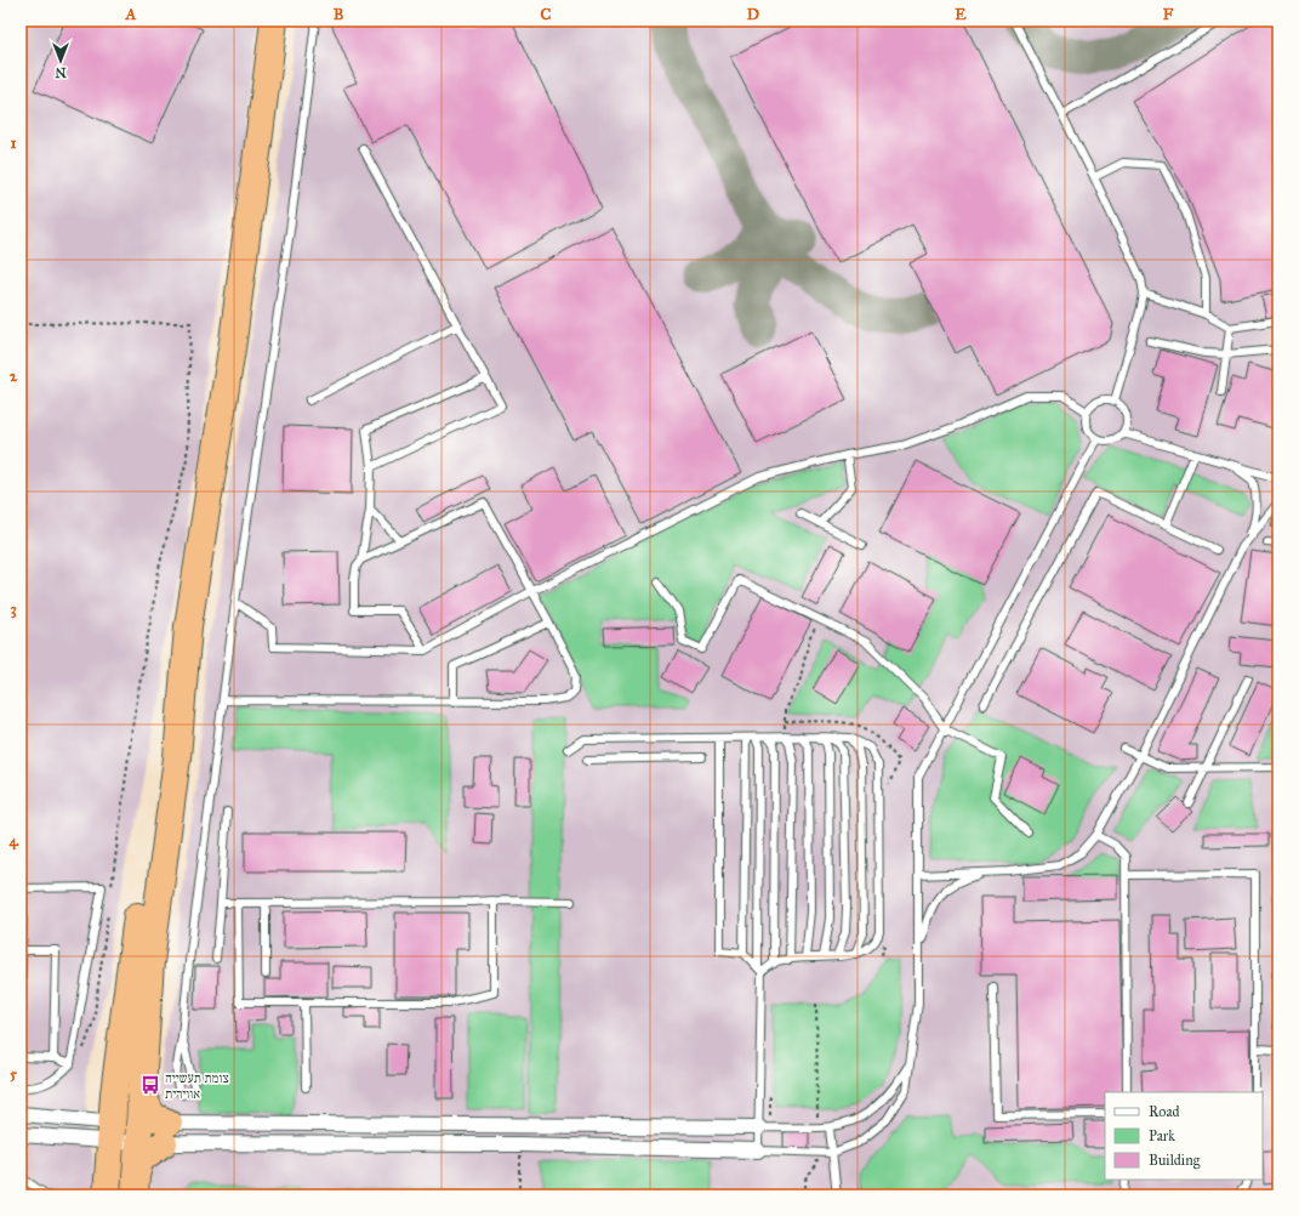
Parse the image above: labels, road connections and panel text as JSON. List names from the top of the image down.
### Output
{
  "places": {
    "bus stop": ["צומת תעשייה אווירית"]
  },
  "legend": ["Road", "Park", "Building"],
  "north": "bottom",
  "grid": {
    "columns": [
      "A",
      "B",
      "C",
      "D",
      "E",
      "F"
    ],
    "rows": [
      "1",
      "2",
      "3",
      "4",
      "5"
    ]
  }
}
